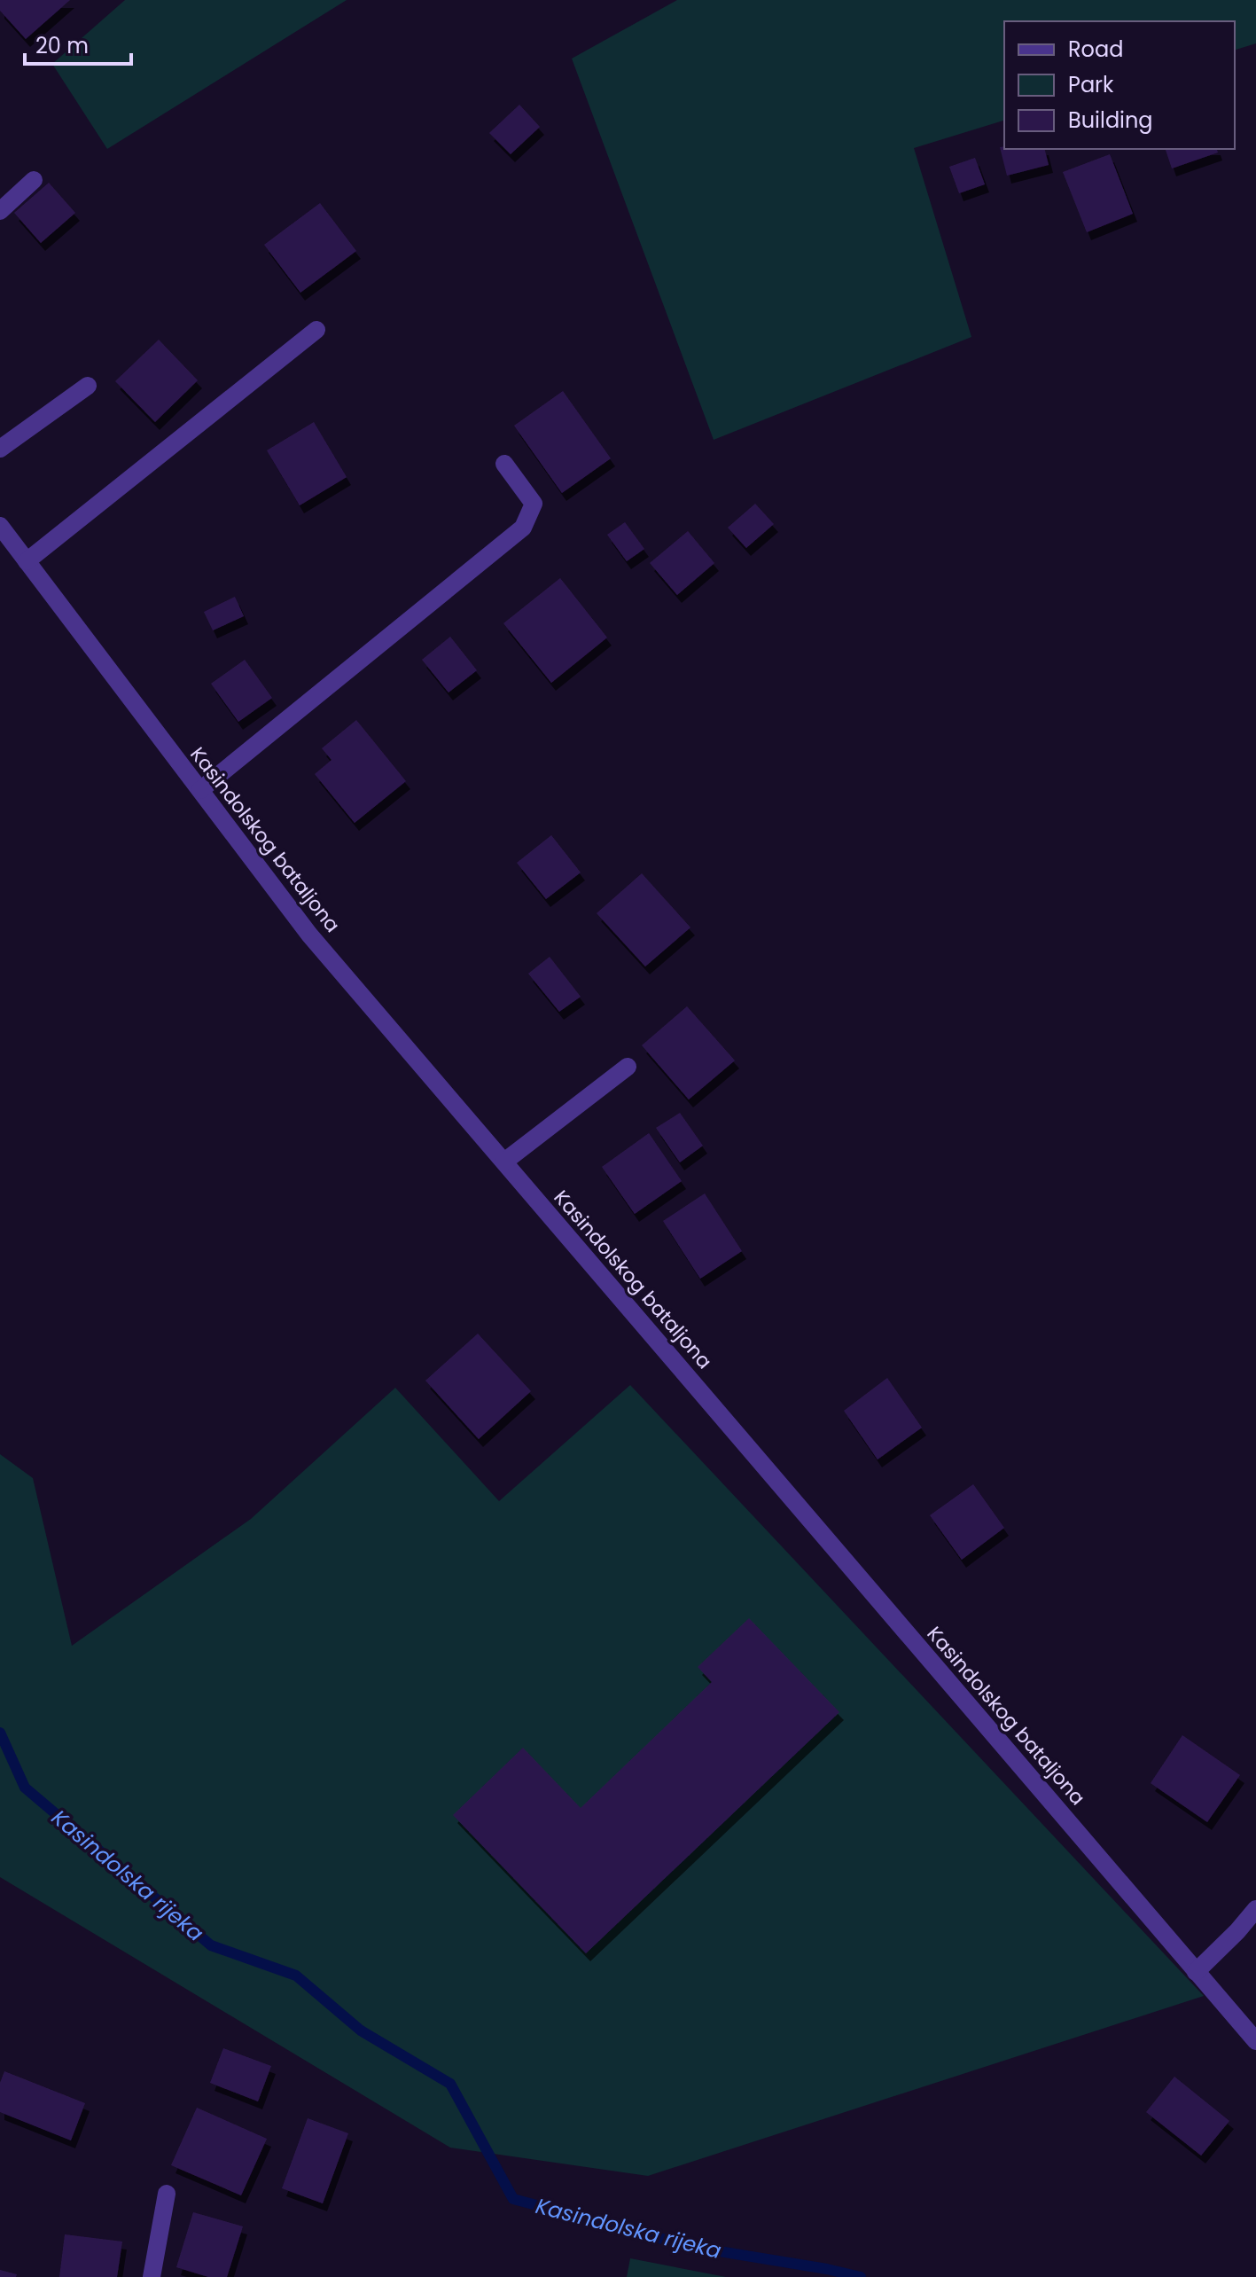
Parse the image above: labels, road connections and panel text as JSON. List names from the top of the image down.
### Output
{
  "streets": {
    "street": ["Kasindolskog bataljona"]
  },
  "water": ["Kasindolska rijeka"],
  "legend": ["Road", "Park", "Building"],
  "scale_bar": "20 m"
}
